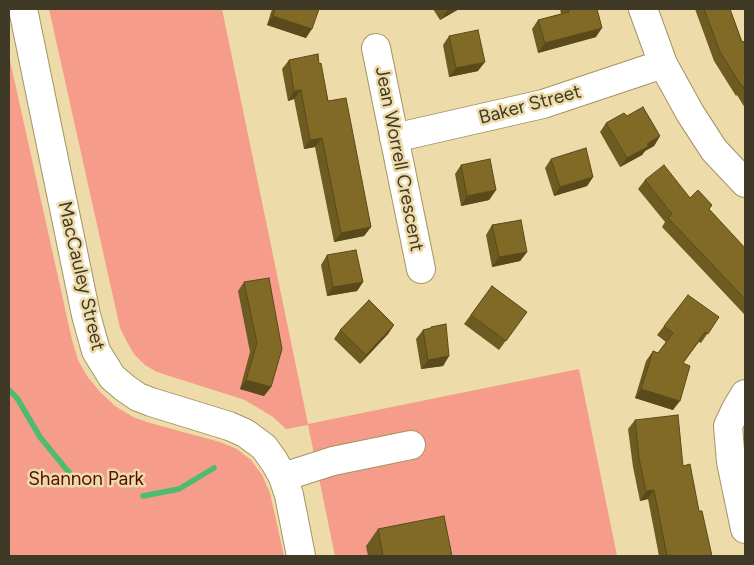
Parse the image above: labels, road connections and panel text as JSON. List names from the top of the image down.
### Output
{
  "streets": {
    "street": ["Baker Street", "Jean Worrell Crescent", "MacCauley Street"]
  },
  "crossings": [
    ["Baker Street", "Jean Worrell Crescent"]
  ],
  "parks": ["Shannon Park"]
}
